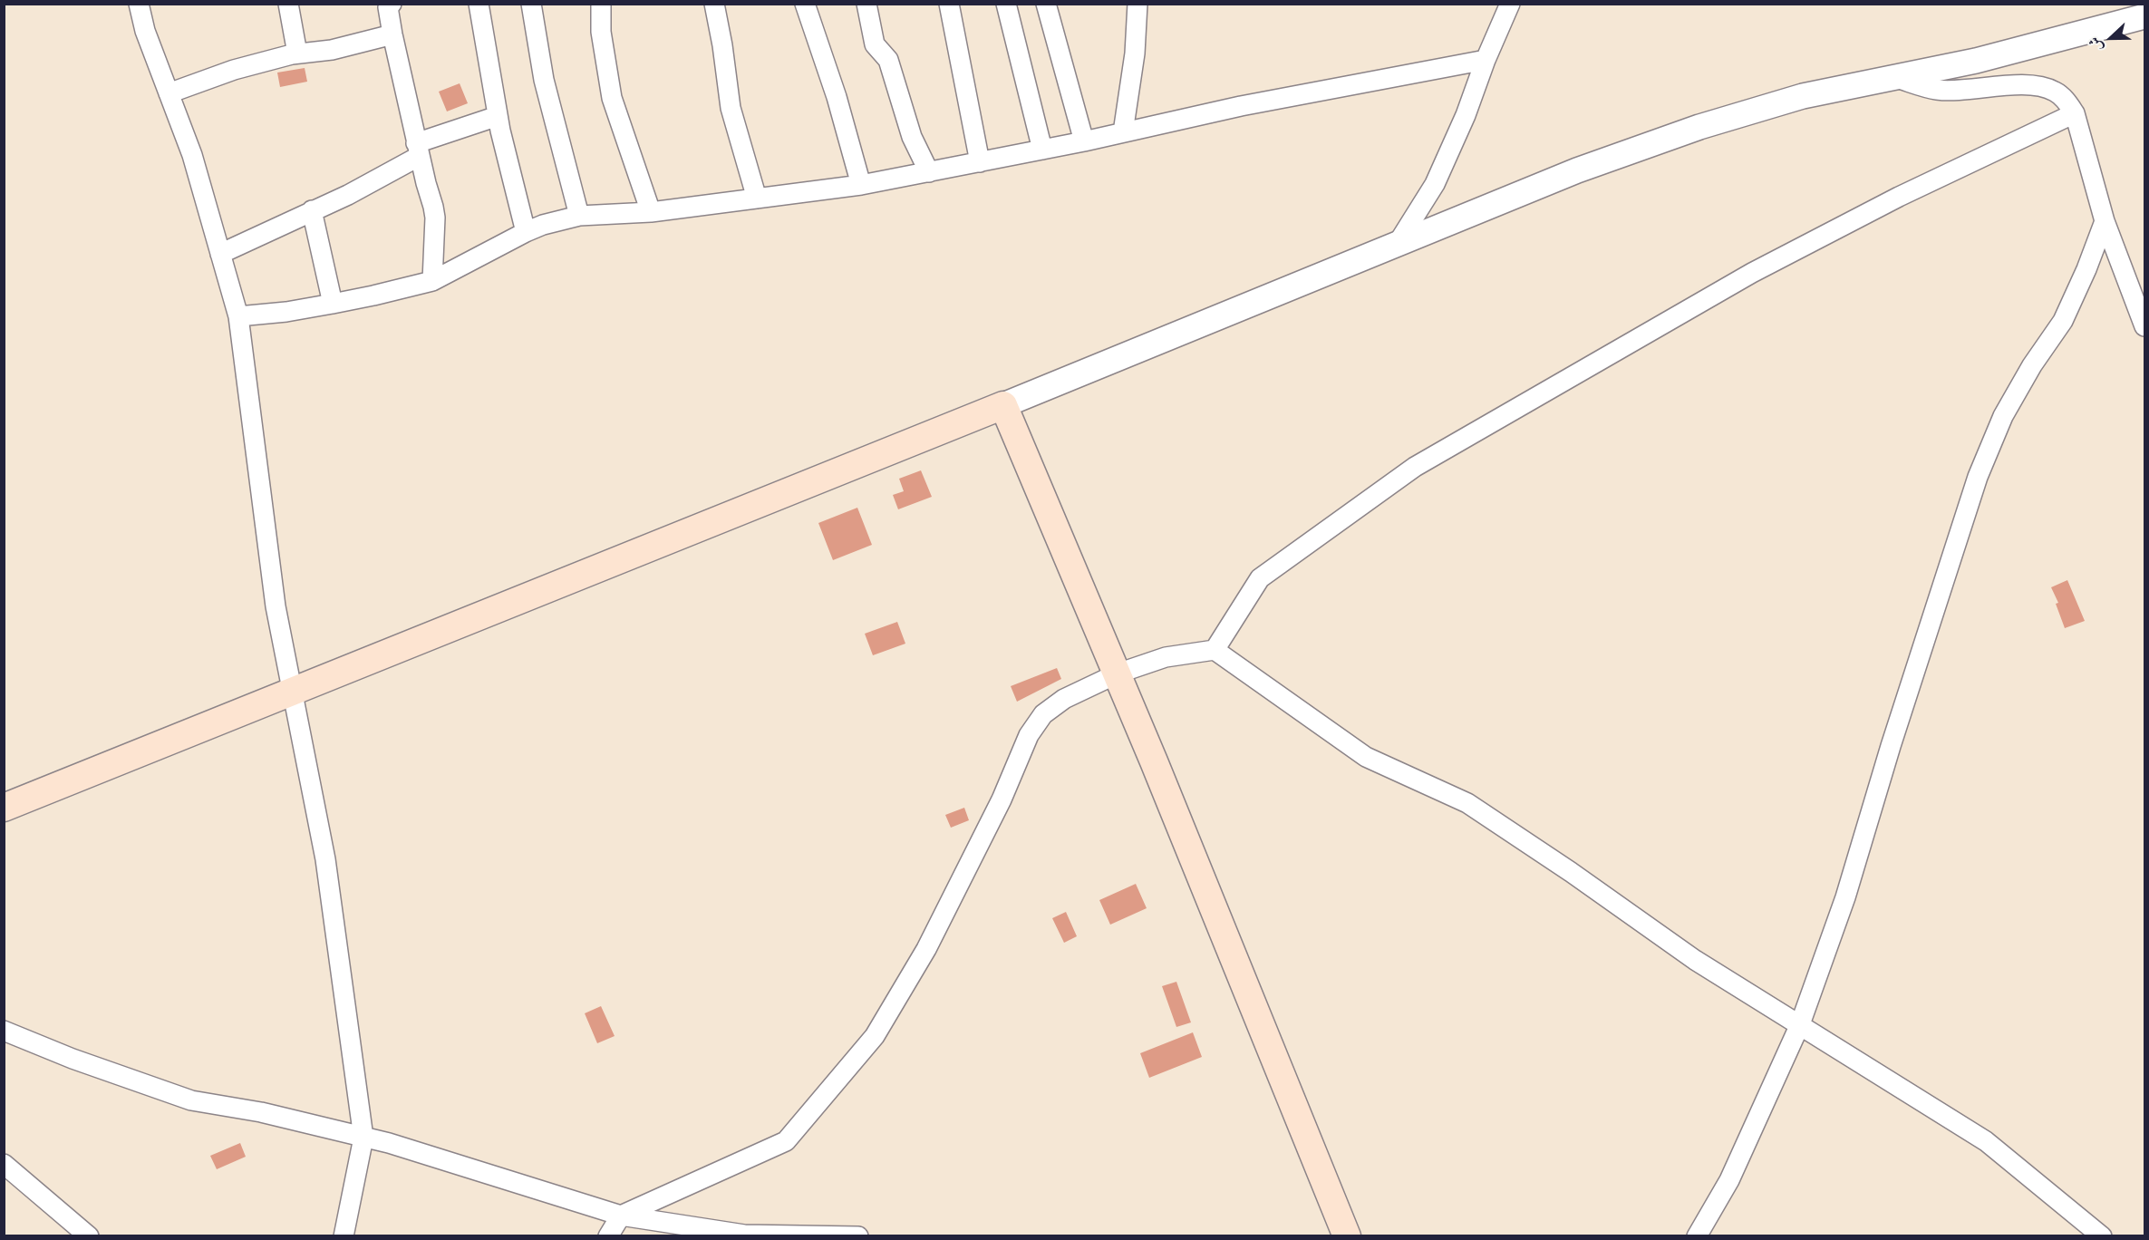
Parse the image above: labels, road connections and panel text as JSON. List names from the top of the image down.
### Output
{
  "north": "left"
}
